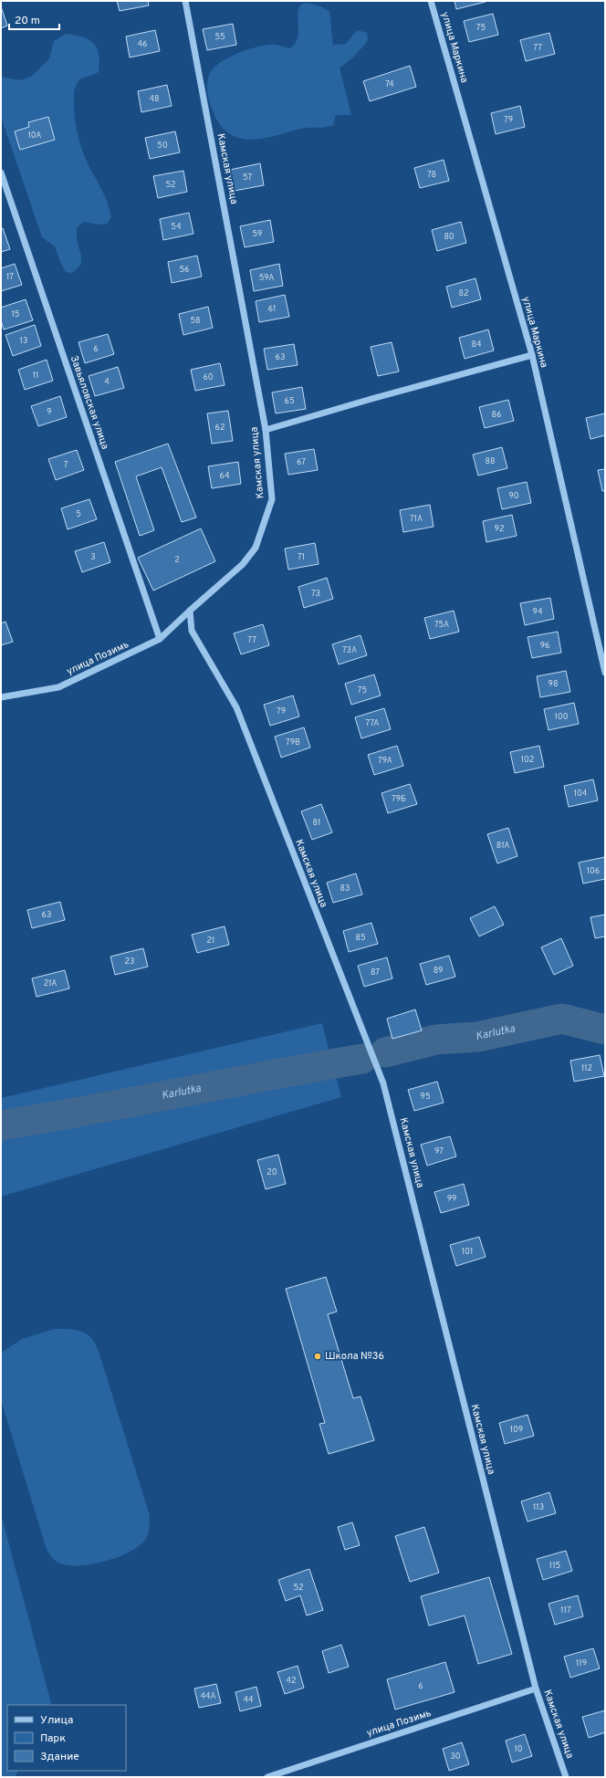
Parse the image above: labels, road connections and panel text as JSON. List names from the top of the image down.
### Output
{
  "streets": {
    "street": [
      "улица Маркина",
      "Камская улица",
      "Завьяловская улица",
      "улица Позимь"
    ]
  },
  "crossings": [
    ["Камская улица", "улица Позимь"],
    ["Завьяловская улица", "улица Позимь"]
  ],
  "water": ["Karlutka"],
  "places": ["Школа №36"],
  "house_numbers": [
    "75",
    "55",
    "46",
    "77",
    "74",
    "48",
    "79",
    "10А",
    "50",
    "78",
    "57",
    "52",
    "54",
    "59",
    "80",
    "56",
    "17",
    "59А",
    "82",
    "61",
    "15",
    "58",
    "13",
    "84",
    "6",
    "63",
    "11",
    "60",
    "4",
    "65",
    "9",
    "86",
    "62",
    "88",
    "67",
    "7",
    "64",
    "90",
    "5",
    "71А",
    "92",
    "3",
    "71",
    "2",
    "73",
    "94",
    "75А",
    "77",
    "96",
    "73А",
    "98",
    "75",
    "79",
    "100",
    "77А",
    "79В",
    "102",
    "79А",
    "104",
    "79Б",
    "81",
    "81А",
    "106",
    "83",
    "63",
    "85",
    "21",
    "23",
    "89",
    "87",
    "21А",
    "112",
    "95",
    "97",
    "20",
    "99",
    "101",
    "109",
    "113",
    "115",
    "52",
    "117",
    "119",
    "42",
    "6",
    "44А",
    "44",
    "10",
    "30"
  ],
  "legend": ["Улица", "Парк", "Здание"],
  "scale_bar": "20 m"
}
